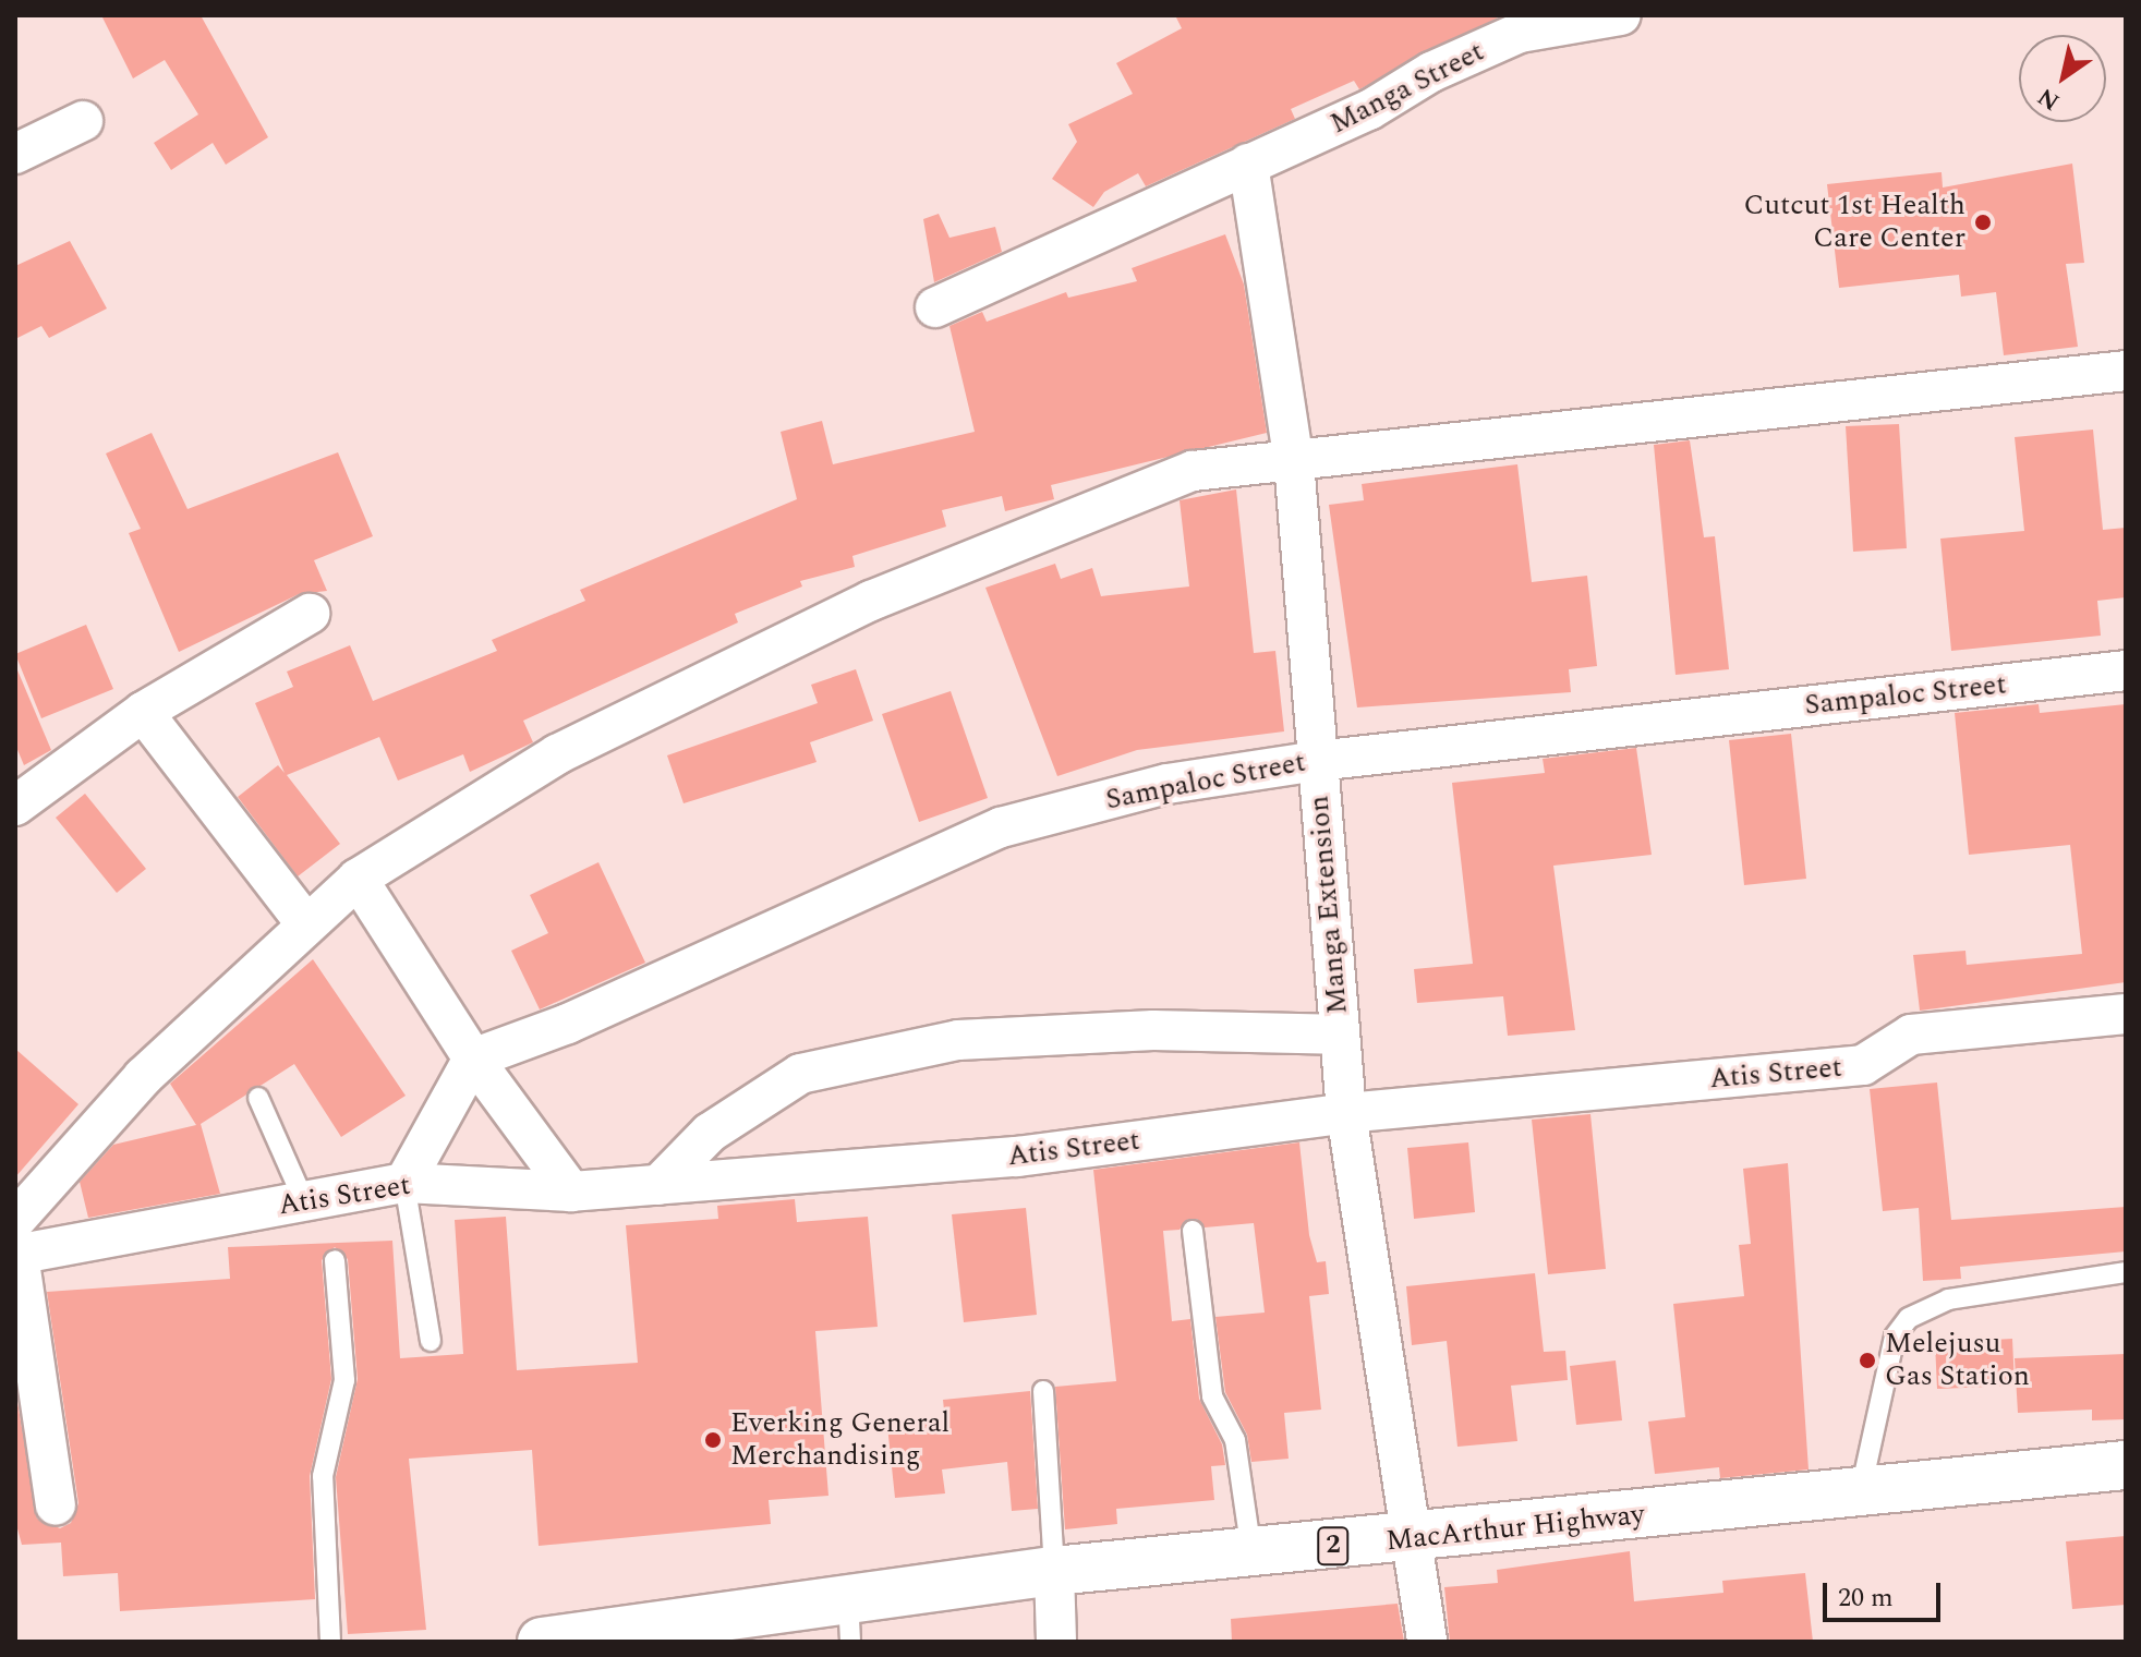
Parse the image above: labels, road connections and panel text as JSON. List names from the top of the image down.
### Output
{
  "streets": {
    "highway": ["MacArthur Highway", "2"],
    "street": [
      "Manga Street",
      "Sampaloc Street",
      "Manga Extension",
      "Atis Street"
    ]
  },
  "crossings": [
    ["Manga Street", "Manga Extension"],
    ["Sampaloc Street", "Manga Extension"],
    ["Manga Extension", "Atis Street"],
    ["Manga Extension", "MacArthur Highway"]
  ],
  "places": ["Cutcut 1st Health Care Center", "Melejusu Gas Station", "Everking General Merchandising"],
  "scale_bar": "20 m",
  "north": "bottom left"
}
